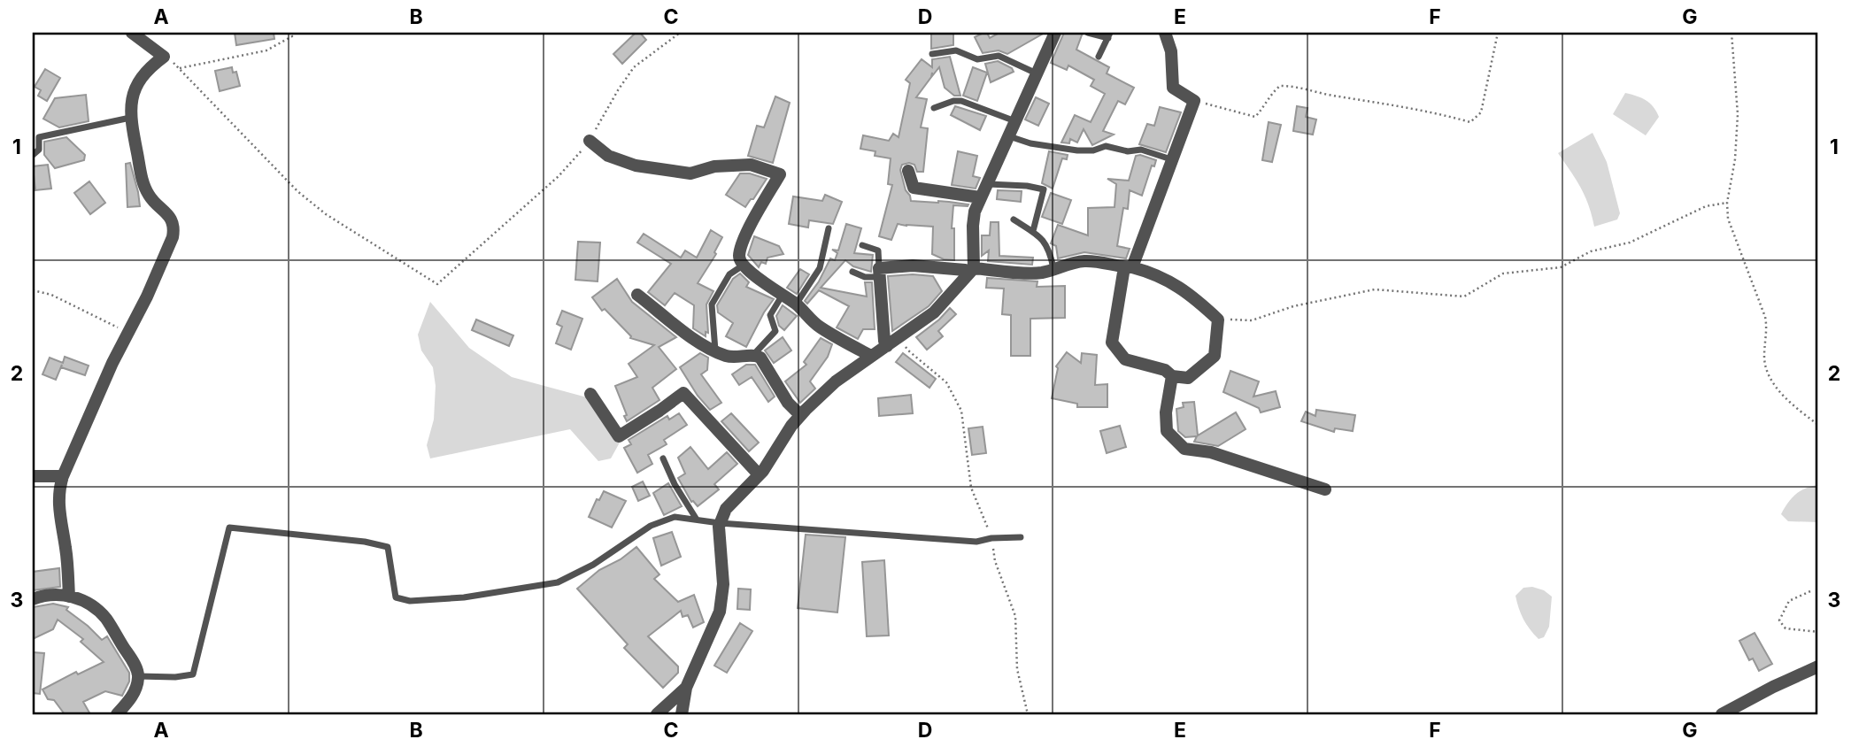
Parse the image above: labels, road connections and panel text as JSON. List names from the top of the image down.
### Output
{
  "grid": {
    "columns": [
      "A",
      "B",
      "C",
      "D",
      "E",
      "F",
      "G"
    ],
    "rows": ["1", "2", "3"]
  }
}
